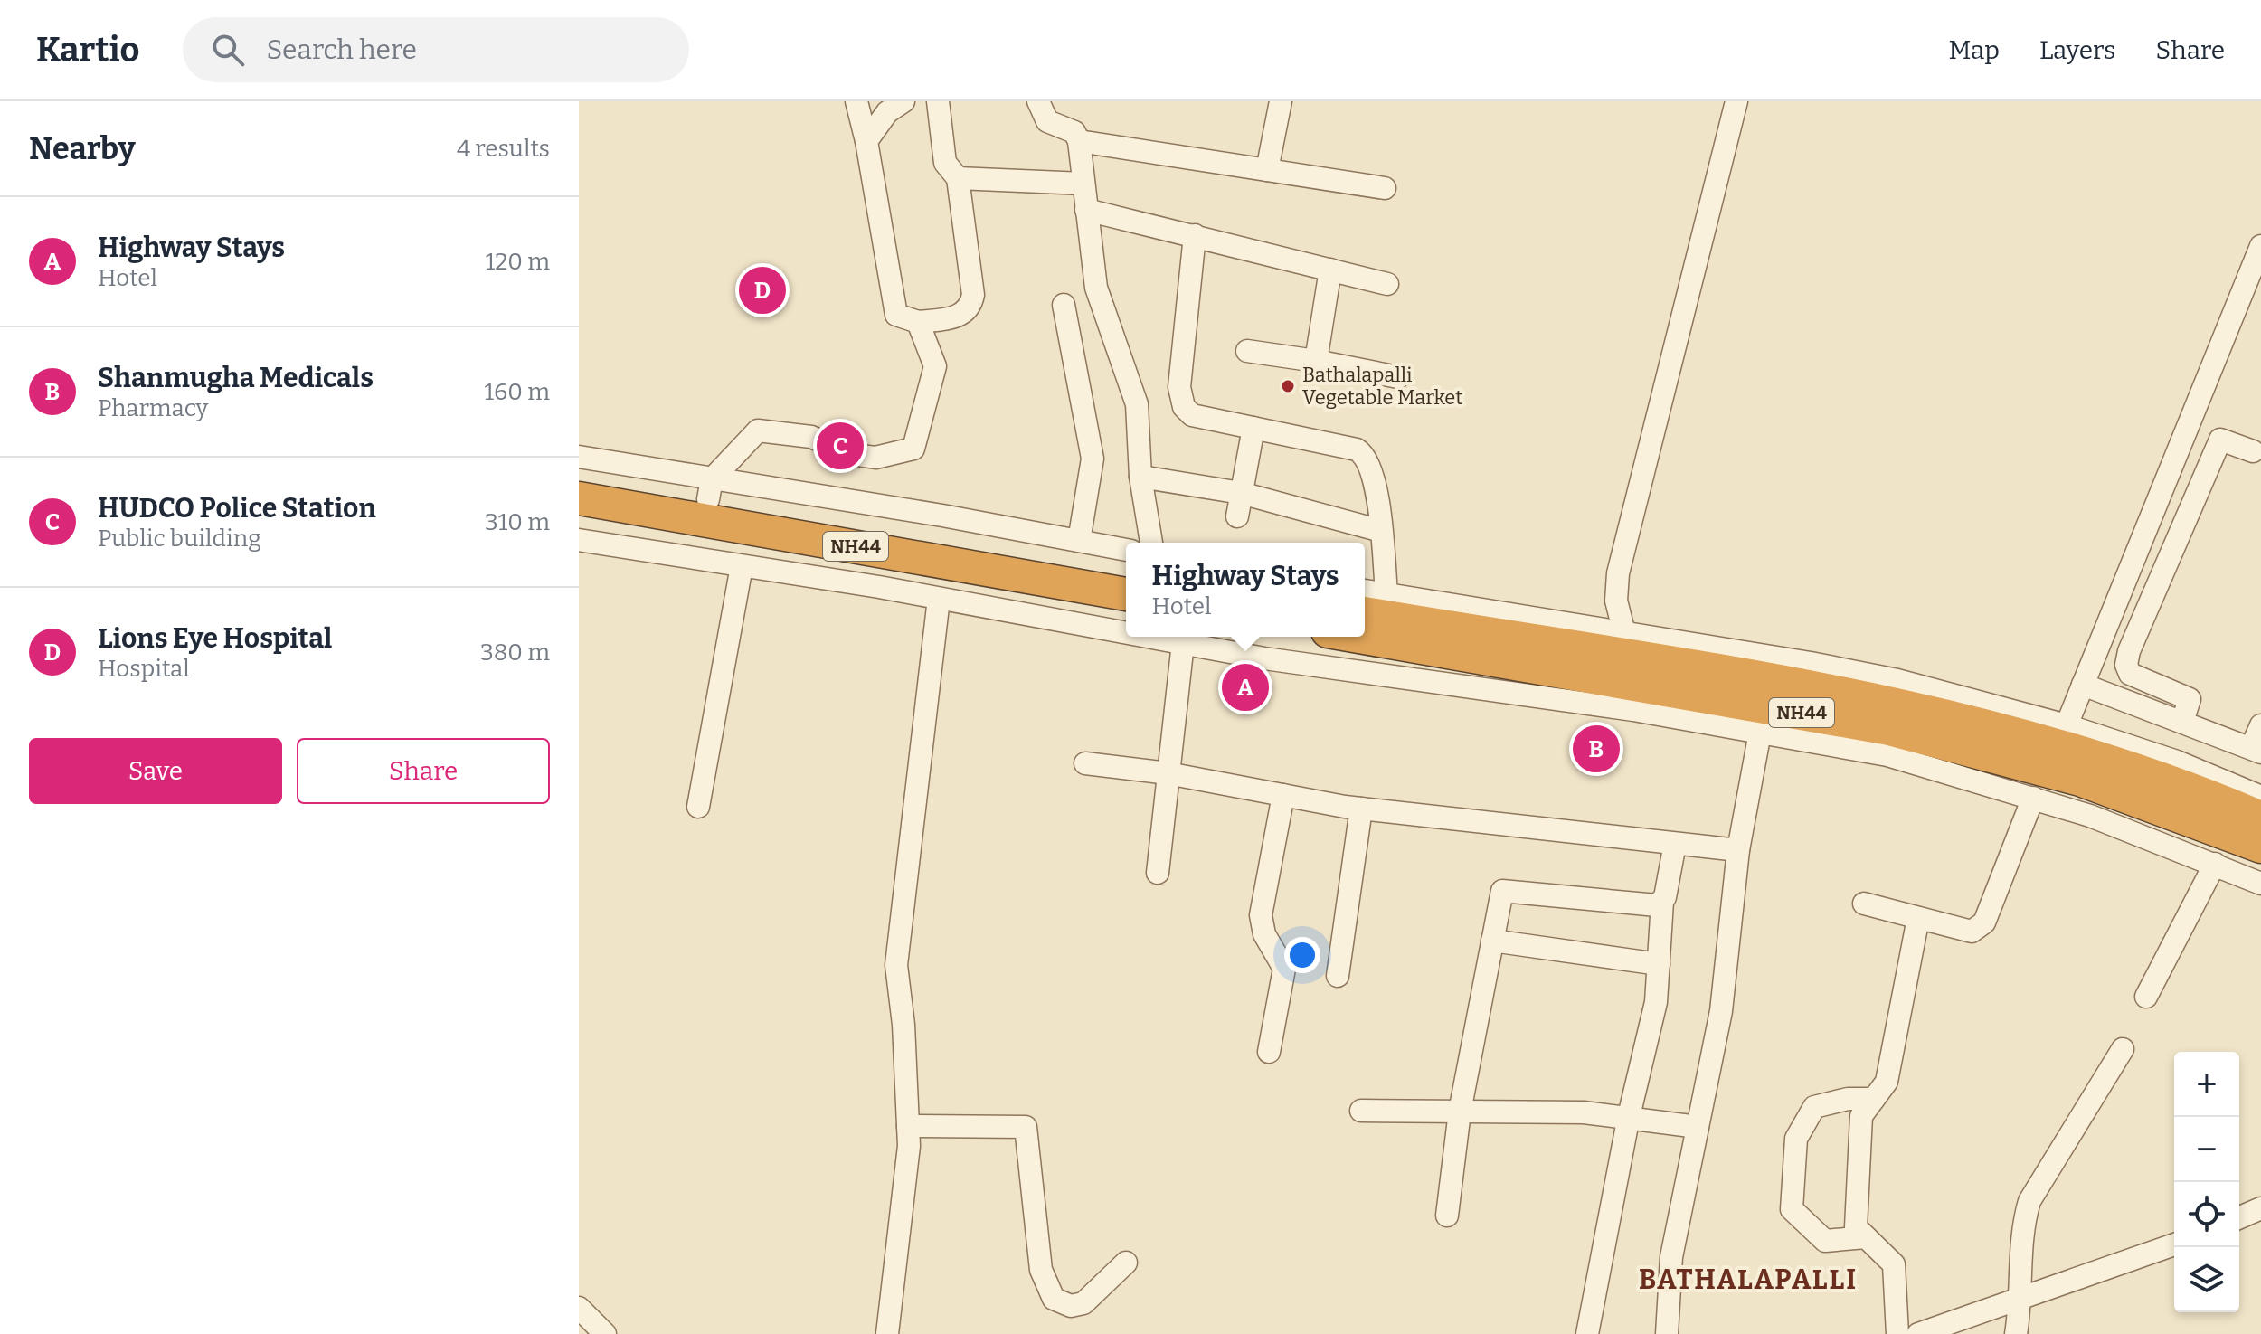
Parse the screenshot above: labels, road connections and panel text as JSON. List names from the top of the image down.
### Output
{
  "streets": {
    "highway": ["NH44"]
  },
  "districts": ["BATHALAPALLI"],
  "places": ["Bathalapalli Vegetable Market"],
  "page": {
    "header": "Kartio",
    "search": "Search here",
    "nav": ["Map", "Layers", "Share"],
    "heading": ["Nearby", "4 results"],
    "list": [
      {
        "mark": "A",
        "name": "Highway Stays",
        "note": "Hotel",
        "value": "120 m"
      },
      {
        "mark": "B",
        "name": "Shanmugha Medicals",
        "note": "Pharmacy",
        "value": "160 m"
      },
      {
        "mark": "C",
        "name": "HUDCO Police Station",
        "note": "Public building",
        "value": "310 m"
      },
      {
        "mark": "D",
        "name": "Lions Eye Hospital",
        "note": "Hospital",
        "value": "380 m"
      }
    ],
    "pins": [
      "D",
      "C",
      "A",
      "B"
    ],
    "popup": ["Highway Stays", "Hotel"],
    "buttons": ["Save", "Share"],
    "map_buttons": ["+", "−"]
  }
}
